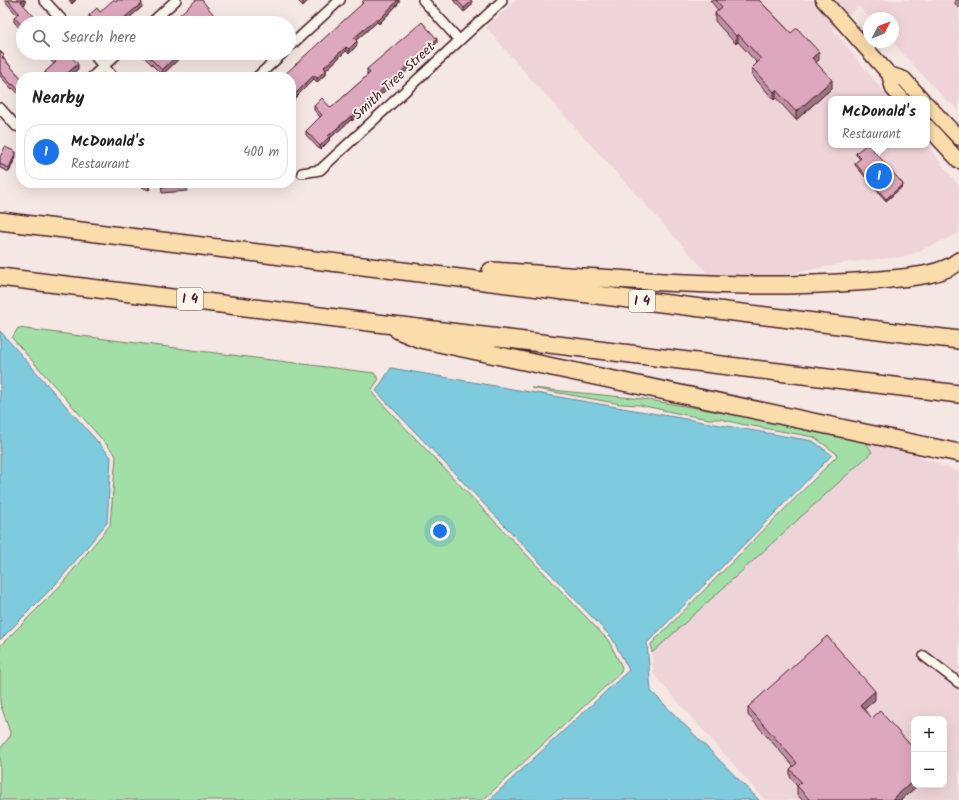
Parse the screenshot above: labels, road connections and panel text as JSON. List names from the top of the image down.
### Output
{
  "streets": {
    "highway": ["I 4"],
    "street": ["Smith Tree Street"]
  },
  "north": "top right",
  "page": {
    "search": "Search here",
    "heading": "Nearby",
    "popup": ["McDonald's", "Restaurant"],
    "list": [
      {
        "mark": "1",
        "name": "McDonald's",
        "note": "Restaurant",
        "value": "400 m"
      }
    ],
    "pins": "1",
    "map_buttons": ["+", "−"]
  }
}
